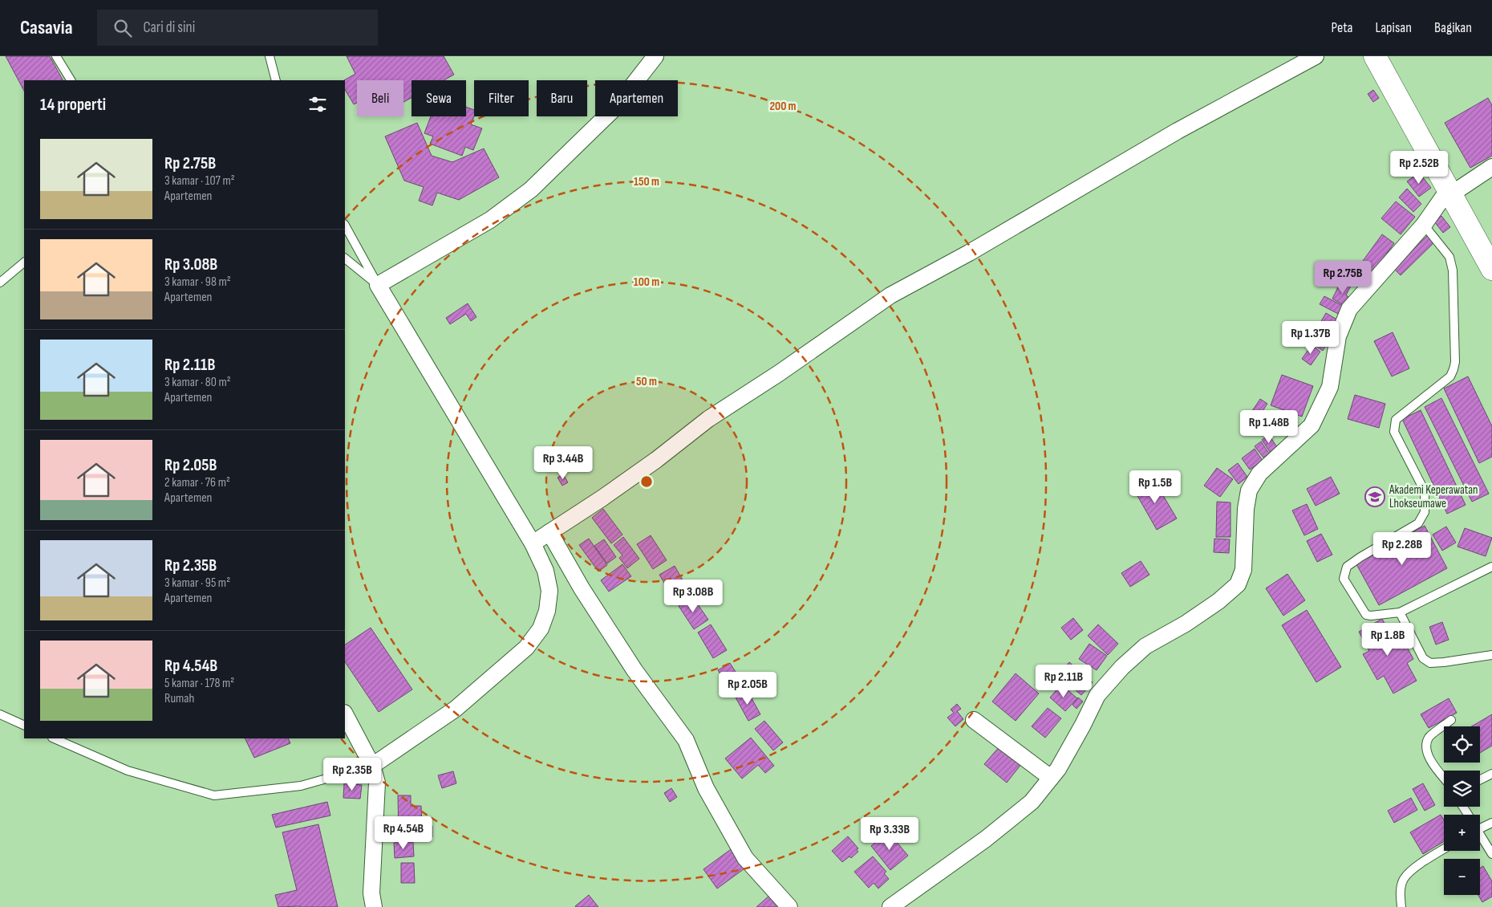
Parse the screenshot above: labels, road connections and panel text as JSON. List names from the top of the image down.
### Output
{
  "places": {
    "school or university": ["Akademi Keperawatan Lhokseumawe"]
  },
  "page": {
    "header": "Casavia",
    "search": "Cari di sini",
    "nav": ["Peta", "Lapisan", "Bagikan"],
    "chip": [
      "Beli",
      "Sewa",
      "Filter",
      "Baru",
      "Apartemen"
    ],
    "heading": "14 properti",
    "list": [
      {
        "name": "Rp 2.75B",
        "note": "3 kamar · 107 m² · Apartemen"
      },
      {
        "name": "Rp 3.08B",
        "note": "3 kamar · 98 m² · Apartemen"
      },
      {
        "name": "Rp 2.11B",
        "note": "3 kamar · 80 m² · Apartemen"
      },
      {
        "name": "Rp 2.05B",
        "note": "2 kamar · 76 m² · Apartemen"
      },
      {
        "name": "Rp 2.35B",
        "note": "3 kamar · 95 m² · Apartemen"
      },
      {
        "name": "Rp 4.54B",
        "note": "5 kamar · 178 m² · Rumah"
      }
    ],
    "price": [
      "Rp 2.52B",
      "Rp 2.75B",
      "Rp 1.37B",
      "Rp 1.48B",
      "Rp 3.44B",
      "Rp 1.5B",
      "Rp 2.28B",
      "Rp 3.08B",
      "Rp 1.8B",
      "Rp 2.11B",
      "Rp 2.05B",
      "Rp 2.35B",
      "Rp 4.54B",
      "Rp 3.33B"
    ],
    "map_buttons": ["+", "−"]
  },
  "rings": [
    "200 m",
    "150 m",
    "100 m",
    "50 m"
  ]
}
